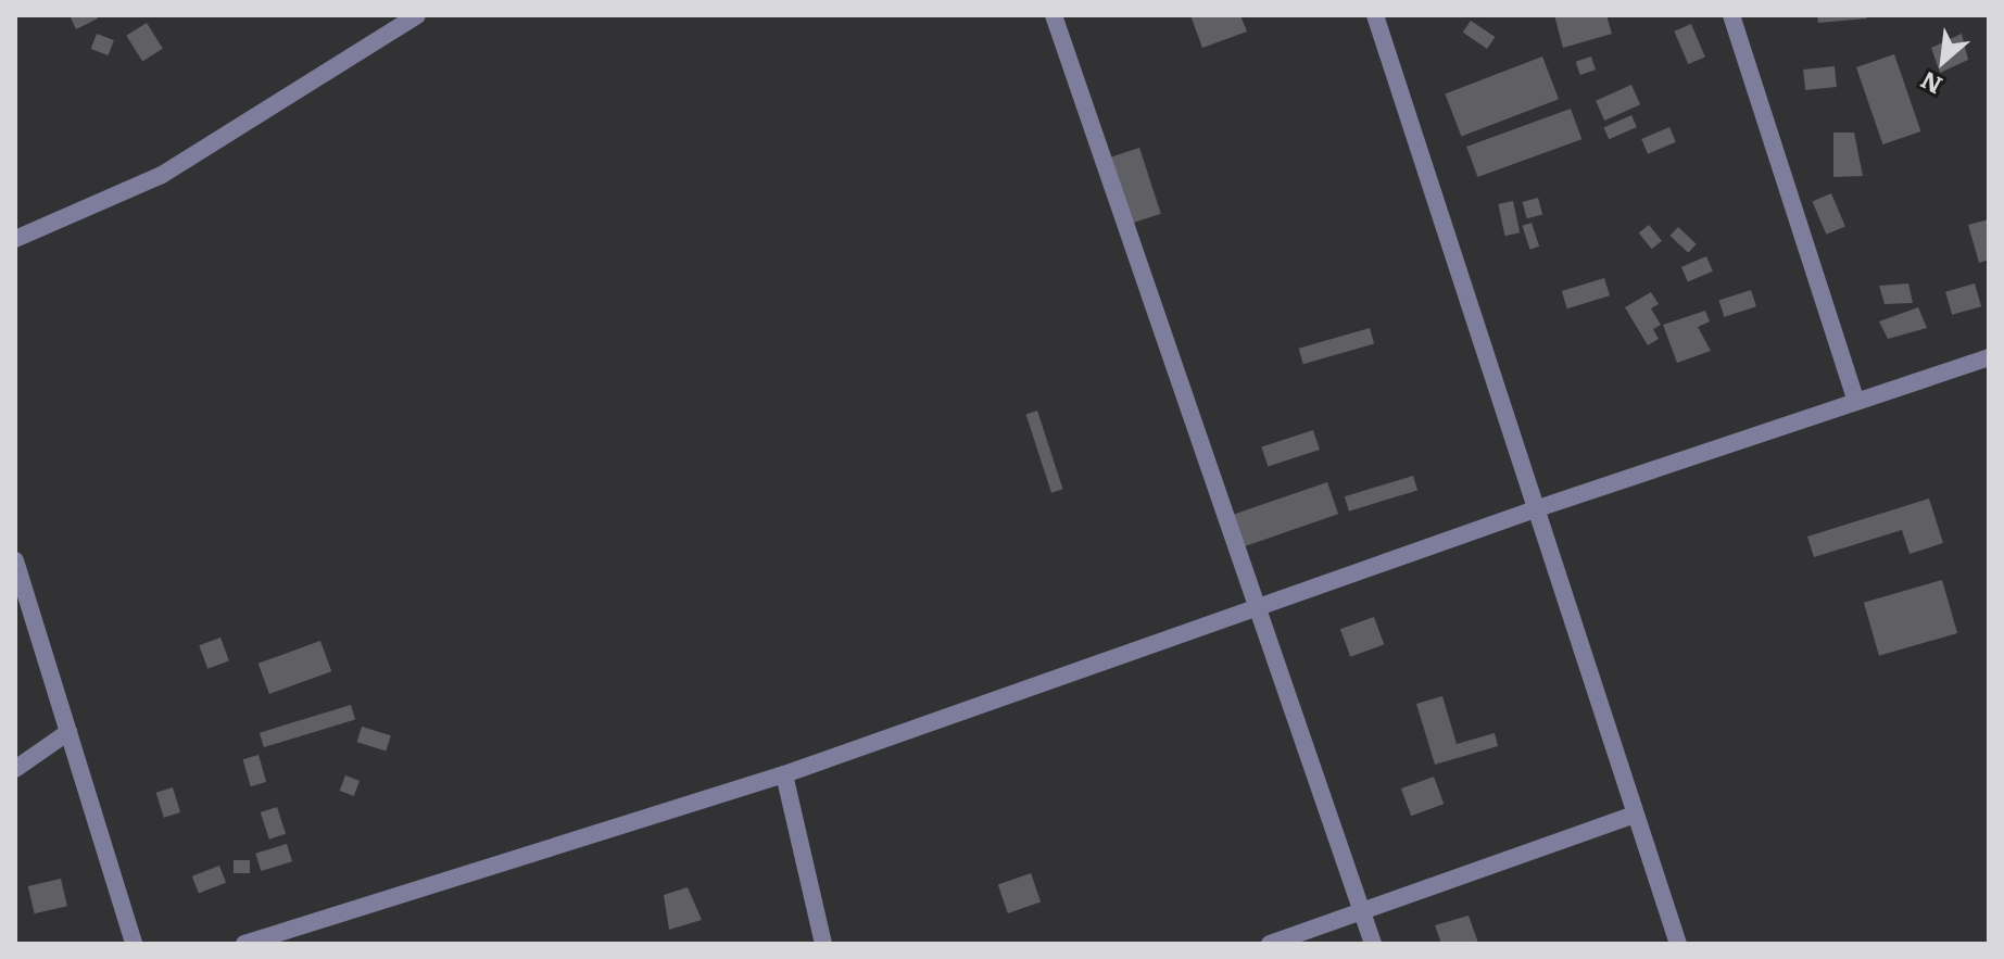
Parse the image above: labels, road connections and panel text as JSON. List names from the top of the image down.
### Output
{
  "north": "bottom left"
}
